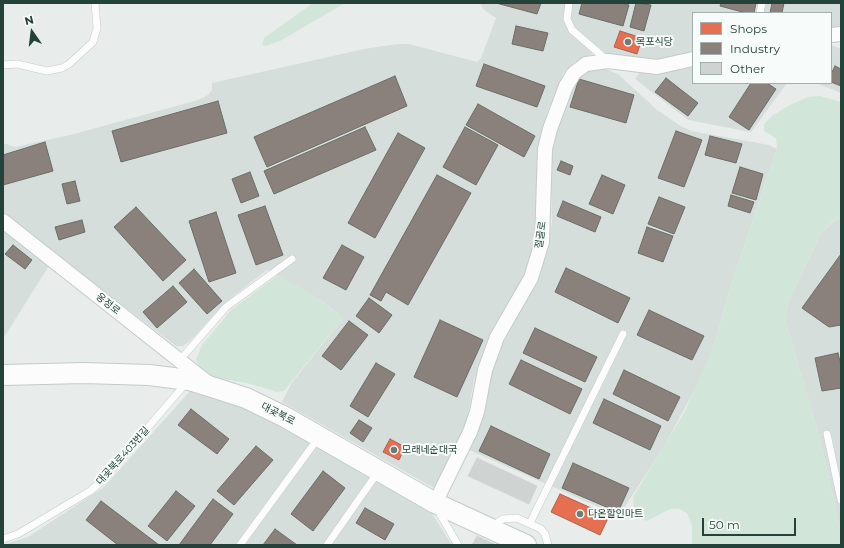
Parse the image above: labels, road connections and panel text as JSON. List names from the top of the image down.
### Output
{
  "streets": {
    "street": ["절골로", "옹정로", "대곶북로"],
    "lane": ["대곶북로403번길"]
  },
  "crossings": [
    ["절골로", "대곶북로"],
    ["옹정로", "대곶북로"],
    ["대곶북로", "대곶북로403번길"]
  ],
  "places": ["목포식당", "모래네순대국", "다온할인마트"],
  "legend": ["Shops", "Industry", "Other"],
  "scale_bar": "50 m",
  "north": "top"
}
